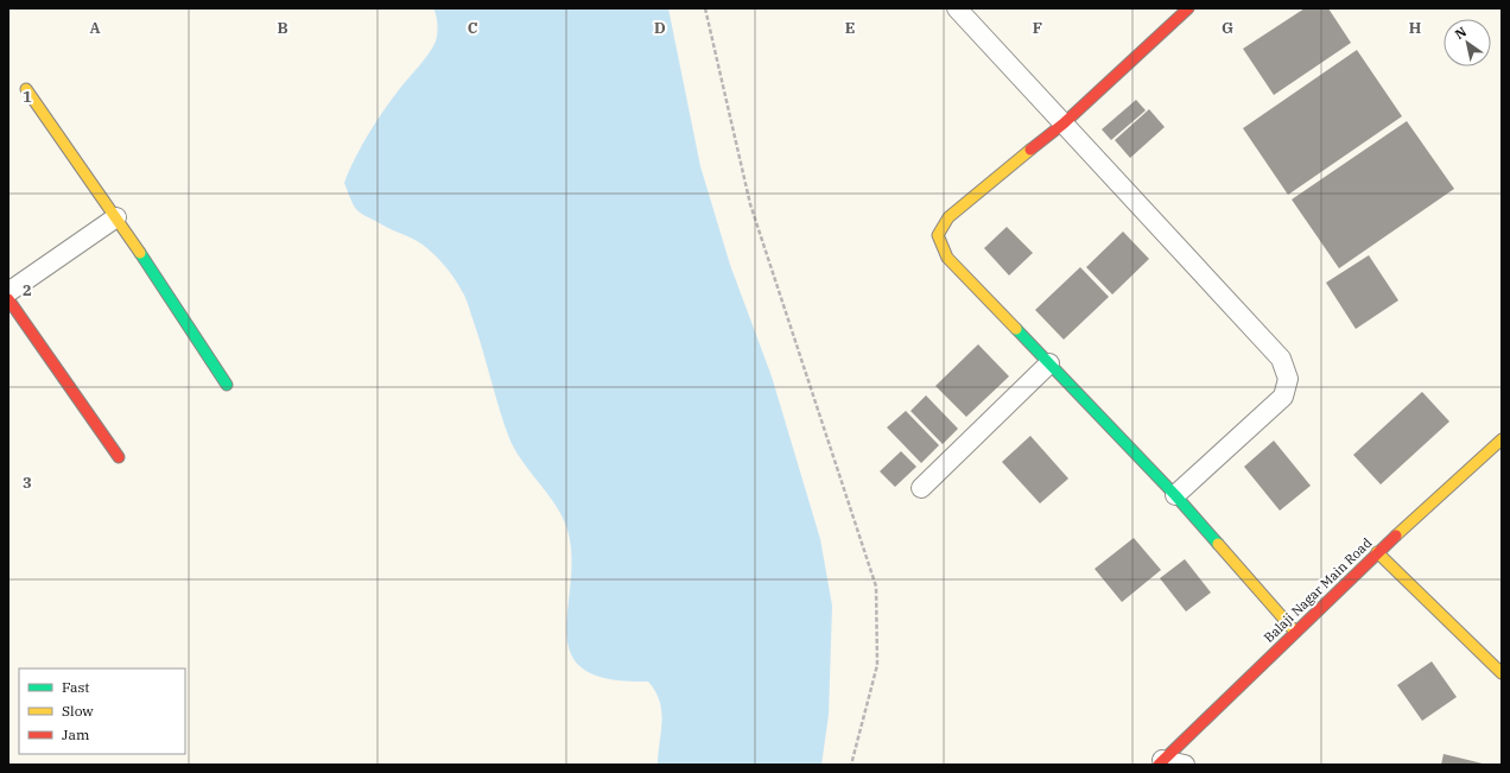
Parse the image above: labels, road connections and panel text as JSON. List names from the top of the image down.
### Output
{
  "streets": {
    "street": ["Balaji Nagar Main Road"]
  },
  "legend": ["Fast", "Slow", "Jam"],
  "north": "top left",
  "grid": {
    "columns": [
      "A",
      "B",
      "C",
      "D",
      "E",
      "F",
      "G",
      "H"
    ],
    "rows": ["1", "2", "3"]
  }
}
